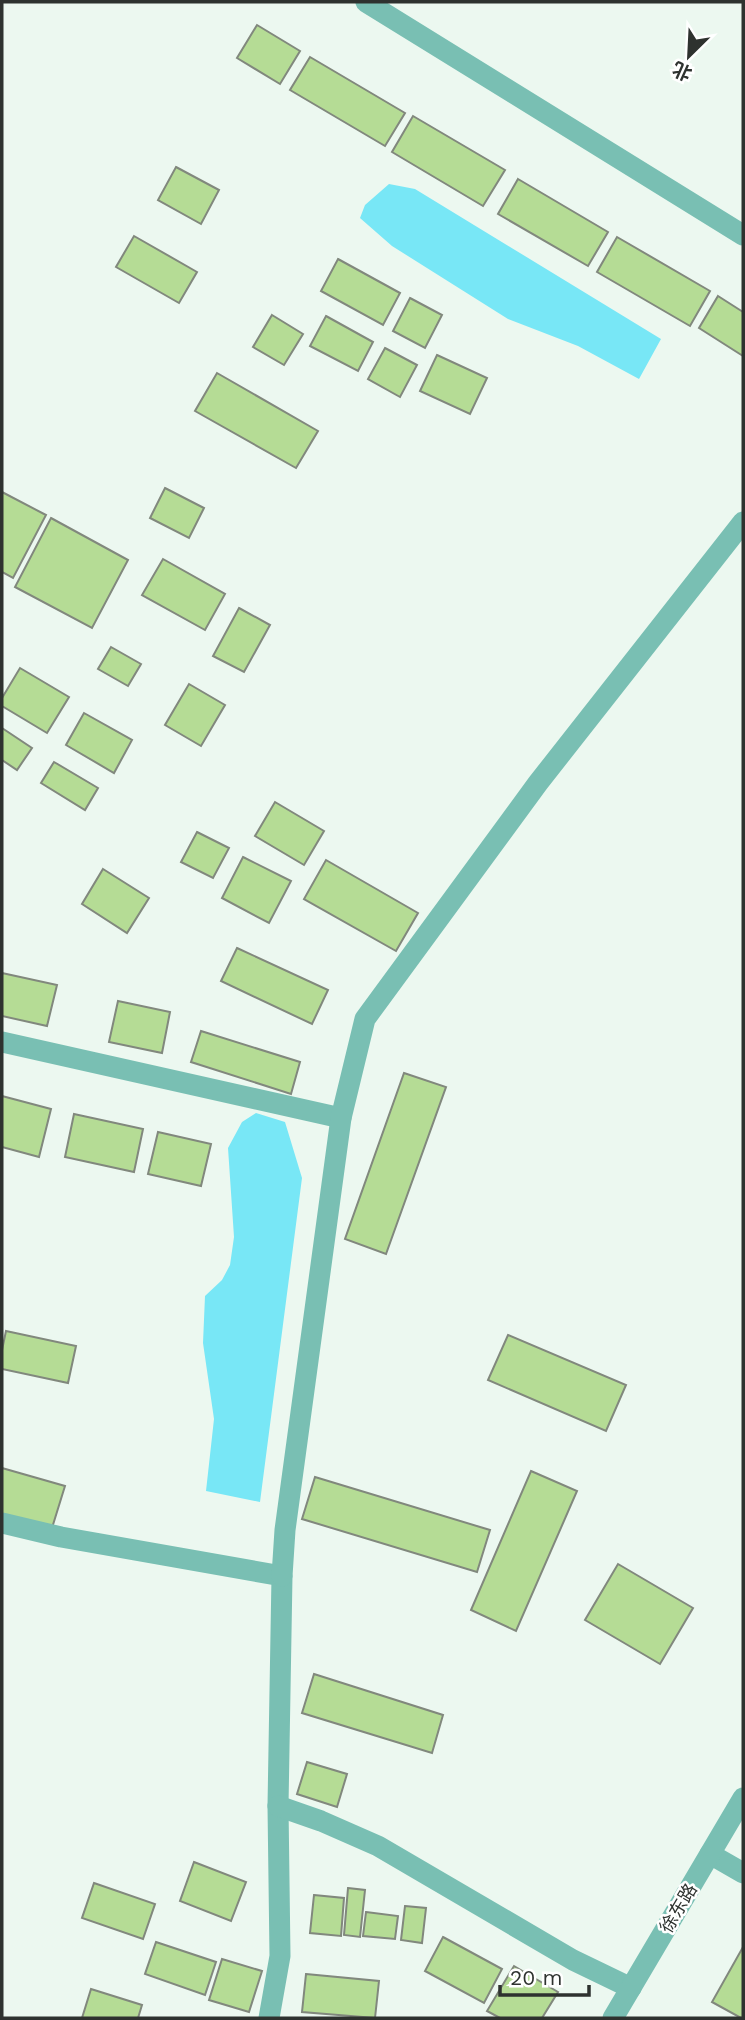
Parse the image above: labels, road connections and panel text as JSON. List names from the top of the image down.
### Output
{
  "streets": {
    "street": ["徐东路"]
  },
  "scale_bar": "20 m",
  "north": "bottom left"
}
